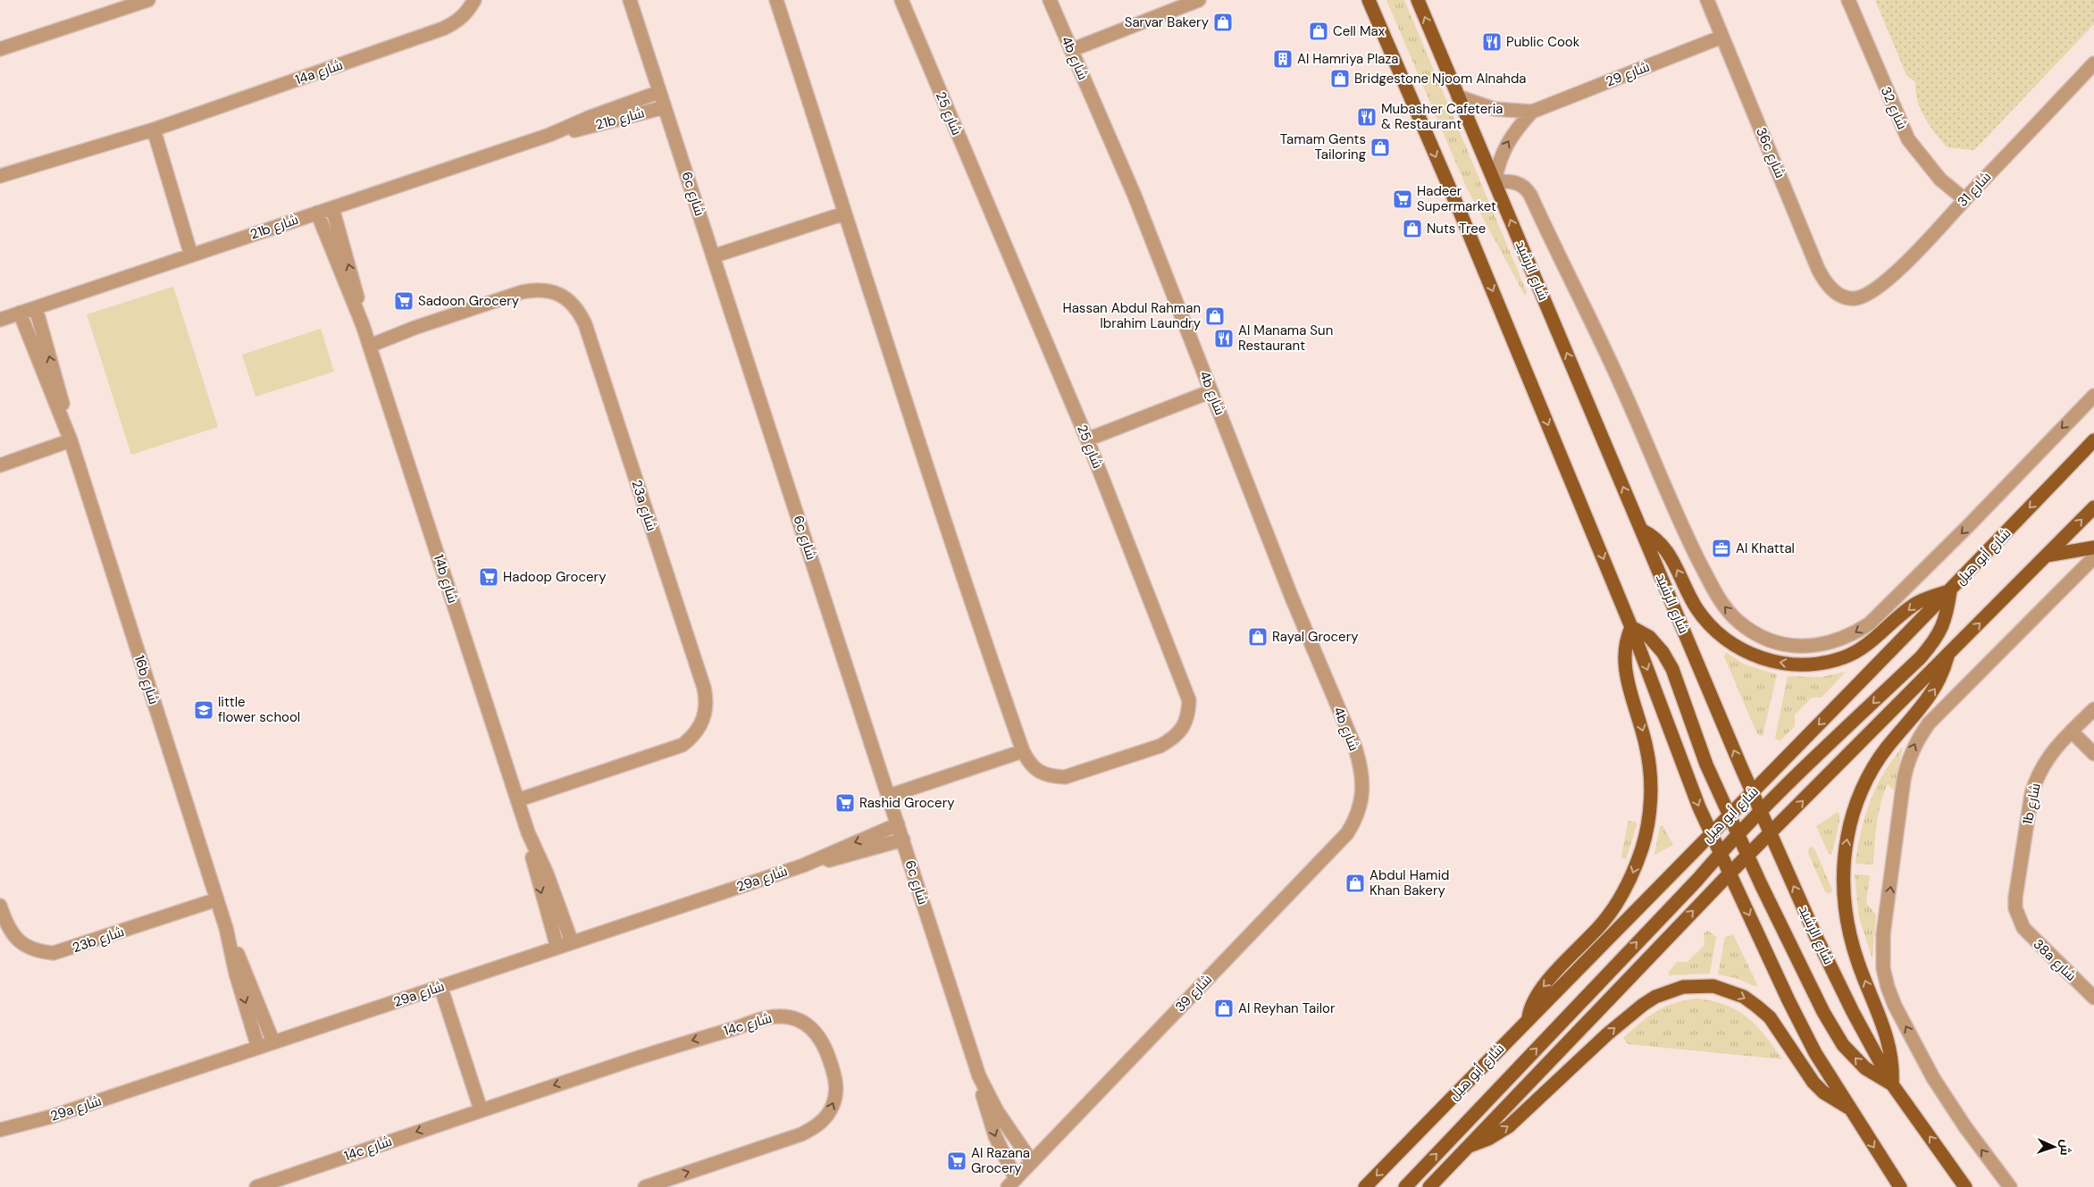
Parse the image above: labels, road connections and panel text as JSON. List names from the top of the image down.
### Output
{
  "streets": {
    "main road": ["شارع الرشيد", "شارع أبو هيل"],
    "street": [
      "4b شارع",
      "14a شارع",
      "شارع 29",
      "شارع 32",
      "شارع 25",
      "21b شارع",
      "36c شارع",
      "شارع 31",
      "6c شارع",
      "23a شارع",
      "14b شارع",
      "16b شارع",
      "1b شارع",
      "29a شارع",
      "23b شارع",
      "38a شارع",
      "شارع 39",
      "14c شارع"
    ]
  },
  "crossings": [
    ["4b شارع", "شارع 39"],
    ["شارع 29", "36c شارع"],
    ["شارع 29", "شارع الرشيد"],
    ["شارع 32", "شارع 31"],
    ["21b شارع", "6c شارع"],
    ["21b شارع", "14b شارع"],
    ["21b شارع", "16b شارع"],
    ["36c شارع", "شارع 31"],
    ["6c شارع", "29a شارع"],
    ["6c شارع", "شارع 39"],
    ["شارع الرشيد", "شارع أبو هيل"],
    ["23a شارع", "14b شارع"],
    ["14b شارع", "29a شارع"],
    ["16b شارع", "29a شارع"],
    ["16b شارع", "23b شارع"],
    ["1b شارع", "38a شارع"]
  ],
  "places": {
    "shop": [
      "Sarvar Bakery",
      "Cell Max",
      "Bridgestone Njoom Alnahda",
      "Tamam Gents Tailoring",
      "Nuts Tree",
      "Hassan Abdul Rahman Ibrahim Laundry",
      "Rayal Grocery",
      "Abdul Hamid Khan Bakery",
      "Al Reyhan Tailor"
    ],
    "restaurant": ["Public Cook", "Mubasher Cafeteria & Restaurant", "Al Manama Sun Restaurant"],
    "building": ["Al Hamriya Plaza"],
    "supermarket": [
      "Hadeer Supermarket",
      "Sadoon Grocery",
      "Hadoop Grocery",
      "Rashid Grocery",
      "Al Razana Grocery"
    ],
    "office": ["Al Khattal"],
    "school or university": ["little flower school"]
  },
  "north": "right"
}
